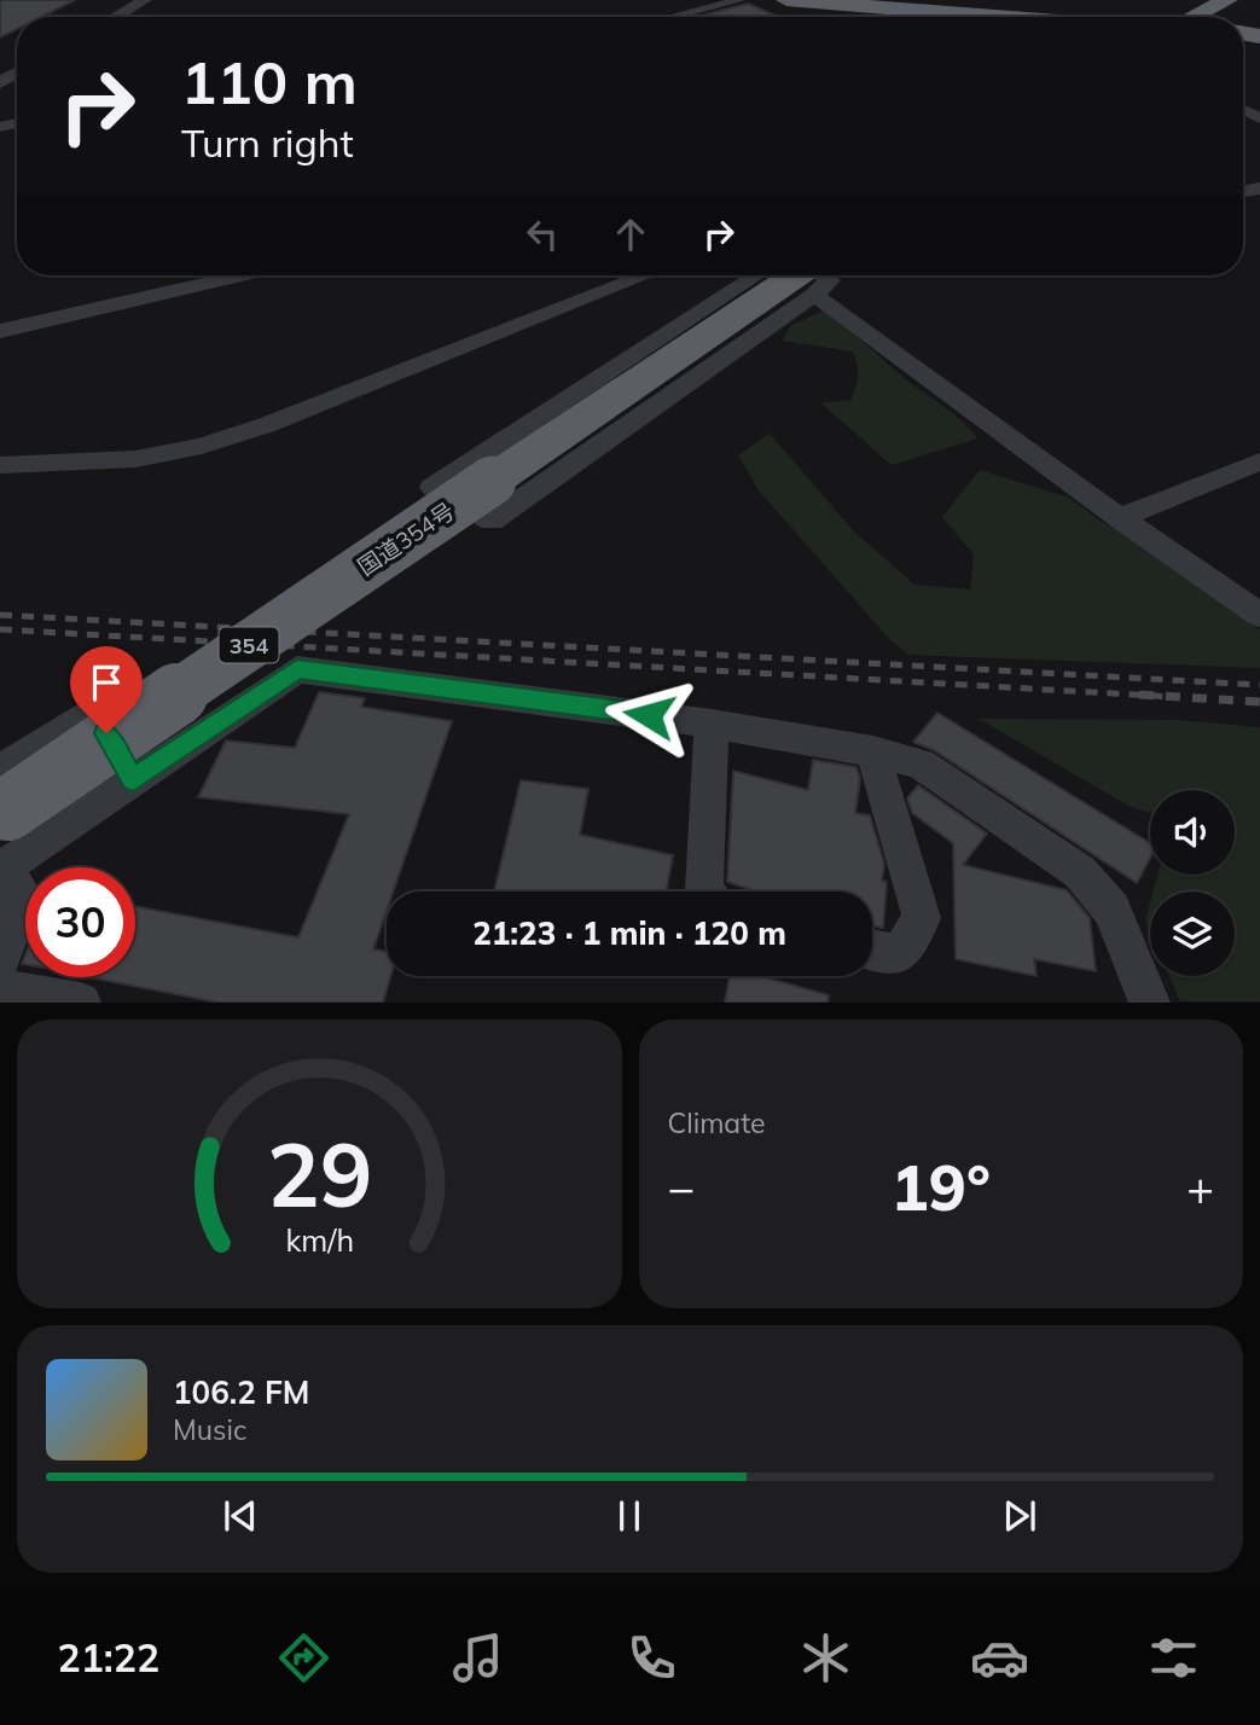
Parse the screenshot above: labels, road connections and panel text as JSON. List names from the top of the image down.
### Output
{
  "streets": {
    "highway": ["国道354号", "354"]
  },
  "page": {
    "turn": ["110 m", "Turn right"],
    "limit": "30",
    "trip": "21:23 · 1 min · 120 m",
    "tile": "Climate",
    "heat": ["−", "19°", "+"],
    "song": ["106.2 FM", "Music"],
    "tabs": "21:22",
    "gauge": ["29", "km/h"]
  }
}
